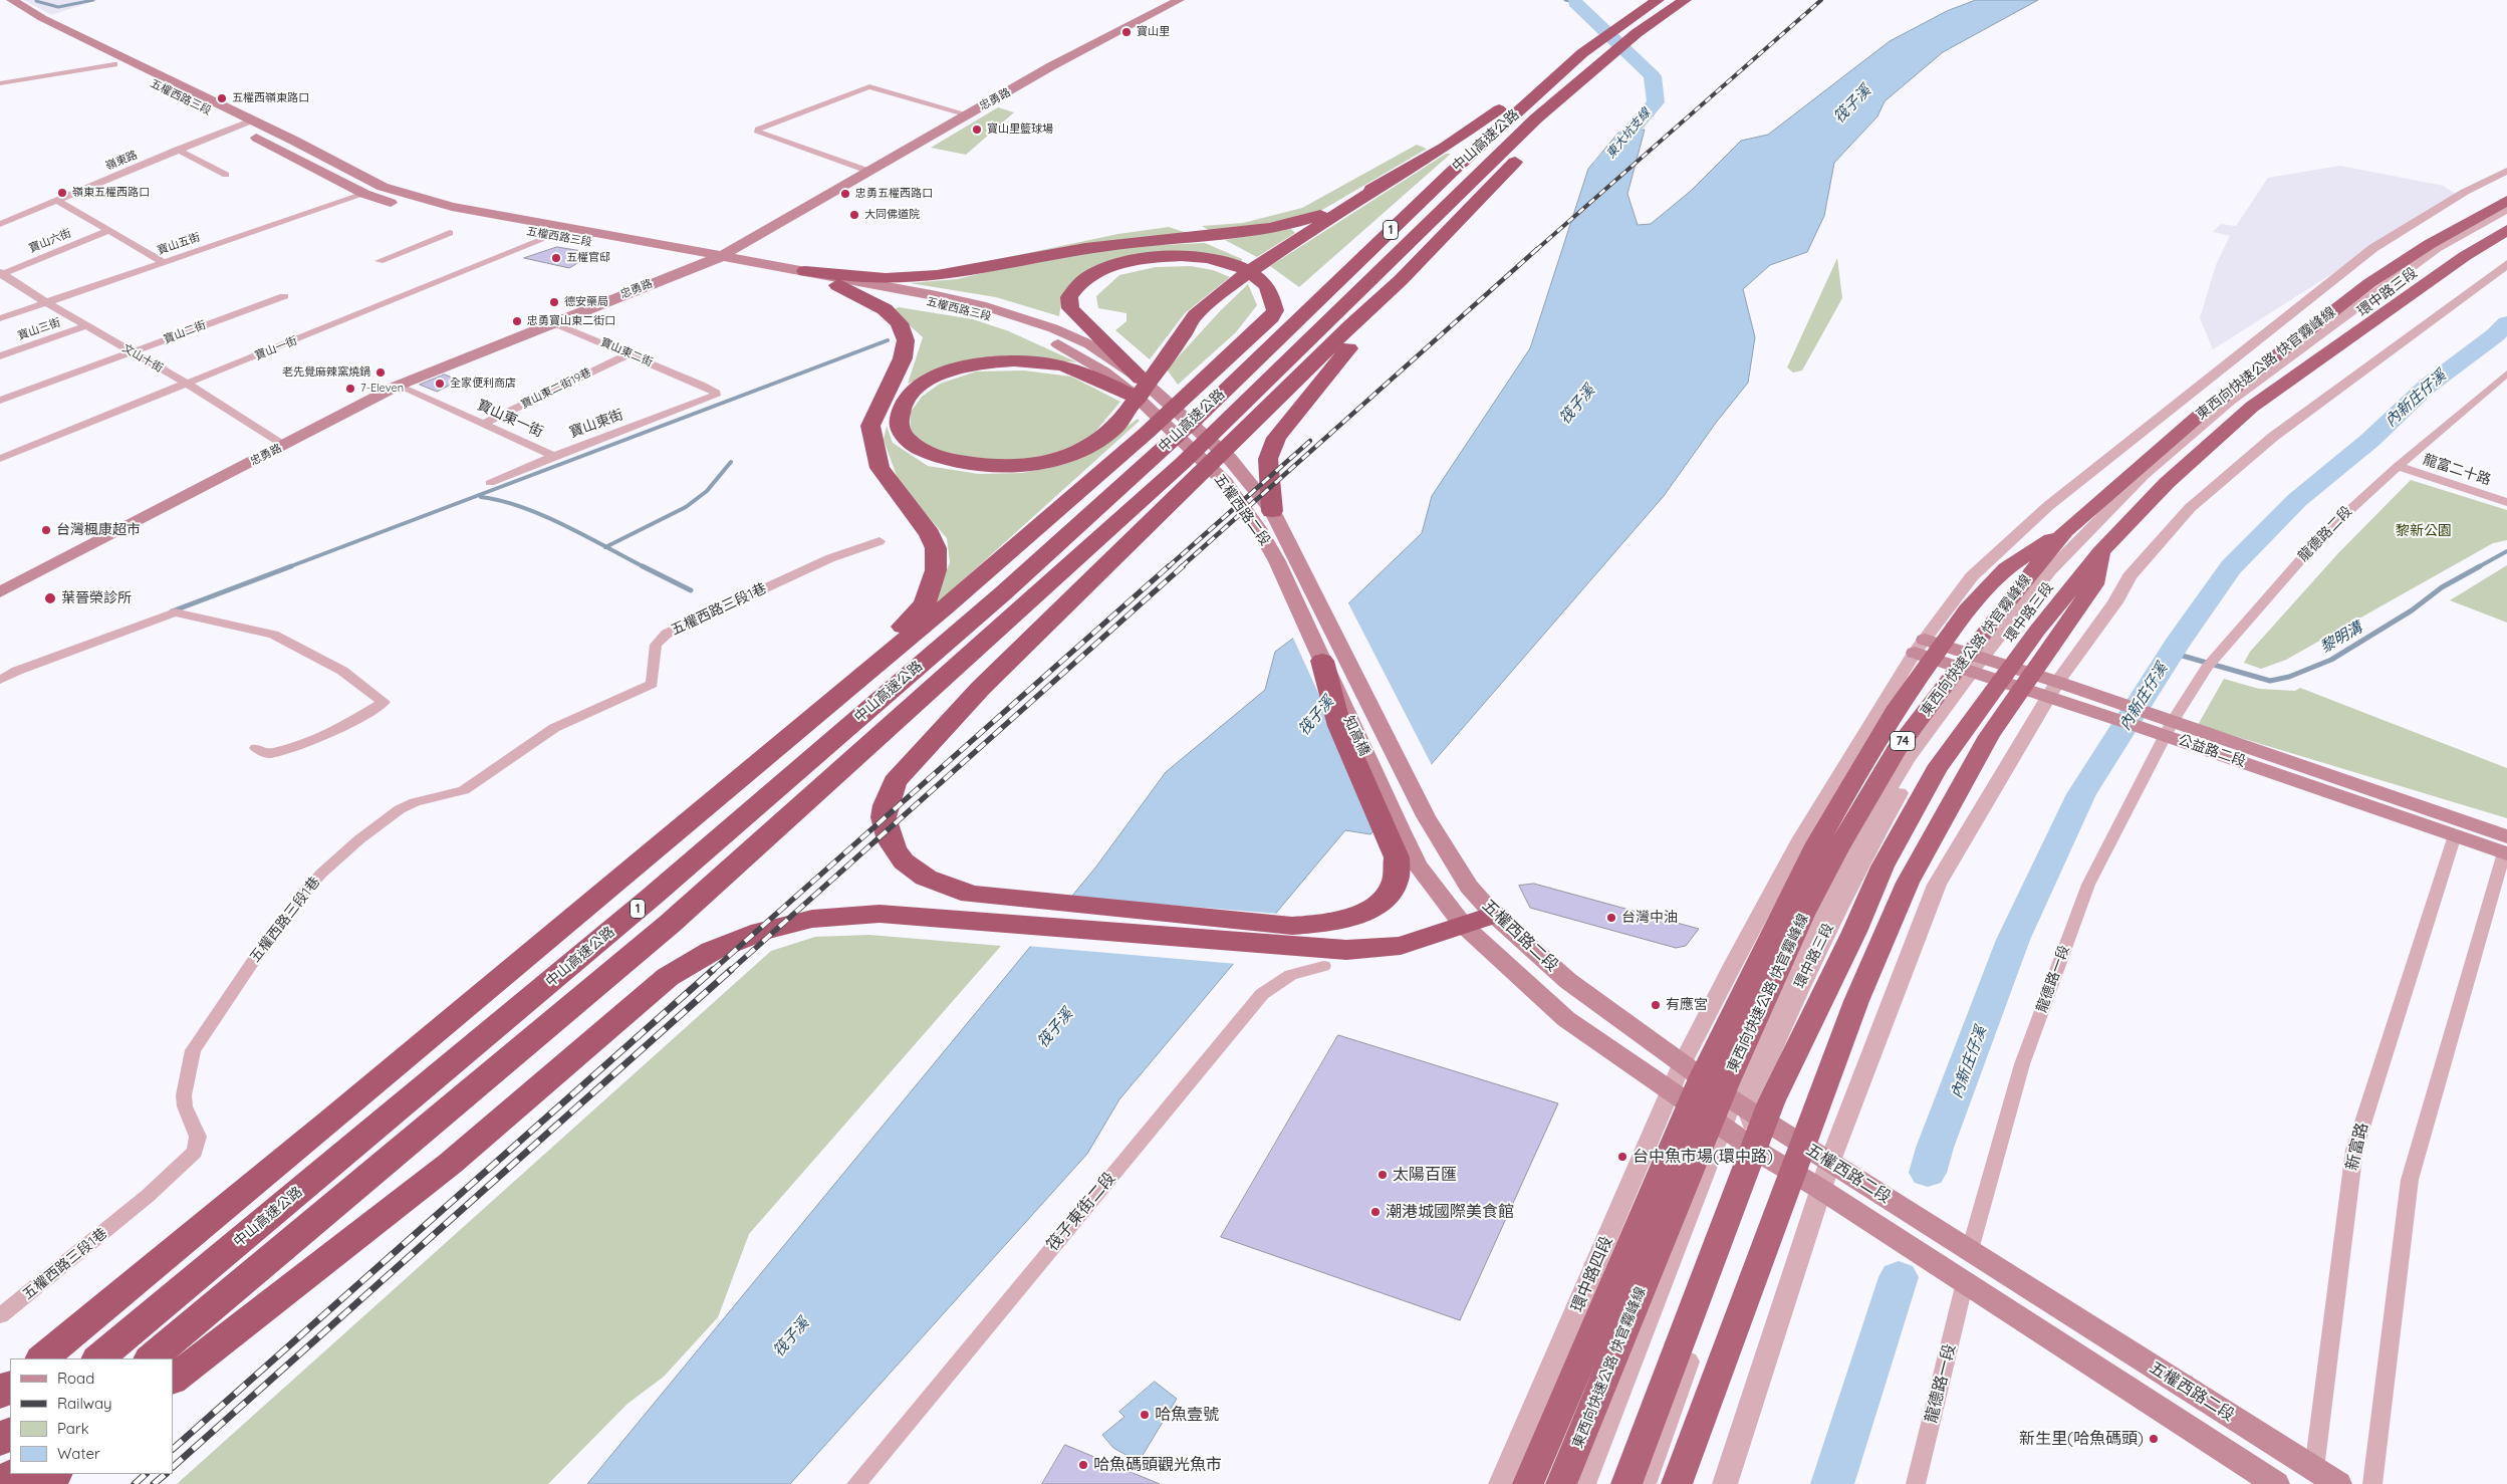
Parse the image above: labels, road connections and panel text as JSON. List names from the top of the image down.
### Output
{
  "streets": {
    "highway": [
      "中山高速公路",
      "1",
      "東西向快速公路 快官霧峰線",
      "74"
    ],
    "main road": [
      "五權西路三段",
      "忠勇路",
      "五權西路二段",
      "知高橋",
      "公益路二段"
    ],
    "street": [
      "嶺東路",
      "寶山六街",
      "寶山五街",
      "環中路三段",
      "寶山三街",
      "寶山二街",
      "寶山一街",
      "寶山東二街",
      "文山十街",
      "寶山東二街19巷",
      "寶山東一街",
      "寶山東街",
      "龍富二十路",
      "龍德路二段",
      "五權西路三段1巷",
      "龍德路一段",
      "新富路",
      "筏子東街二段",
      "環中路四段"
    ]
  },
  "crossings": [
    ["五權西路三段", "忠勇路"],
    ["五權西路三段", "嶺東路"],
    ["五權西路三段", "寶山五街"],
    ["五權西路三段", "寶山一街"],
    ["五權西路三段", "五權西路二段"],
    ["忠勇路", "寶山東二街"],
    ["忠勇路", "文山十街"],
    ["忠勇路", "寶山東一街"],
    ["寶山六街", "文山十街"],
    ["寶山五街", "文山十街"],
    ["環中路三段", "東西向快速公路 快官霧峰線"],
    ["環中路三段", "五權西路二段"],
    ["環中路三段", "公益路二段"],
    ["寶山三街", "文山十街"],
    ["寶山二街", "文山十街"],
    ["寶山一街", "文山十街"],
    ["寶山東二街", "寶山東二街19巷"],
    ["寶山東二街", "寶山東街"],
    ["寶山東二街19巷", "寶山東一街"],
    ["寶山東一街", "寶山東街"],
    ["龍富二十路", "龍德路二段"],
    ["五權西路二段", "知高橋"],
    ["五權西路二段", "龍德路一段"],
    ["五權西路二段", "新富路"],
    ["五權西路二段", "環中路四段"],
    ["龍德路二段", "公益路二段"],
    ["龍德路二段", "龍德路一段"],
    ["公益路二段", "龍德路一段"],
    ["公益路二段", "新富路"]
  ],
  "water": [
    "筏子溪",
    "東大坑支線",
    "內新庄仔溪",
    "黎明溝"
  ],
  "parks": ["黎新公園"],
  "places": [
    "寶山里",
    "五權西嶺東路口",
    "寶山里籃球場",
    "嶺東五權西路口",
    "忠勇五權西路口",
    "大同佛道院",
    "五權官邸",
    "德安藥局",
    "忠勇寶山東二街口",
    "老先覺麻辣窯燒鍋",
    "全家便利商店",
    "7-Eleven",
    "台灣楓康超市",
    "葉晉榮診所",
    "台灣中油",
    "有應宮",
    "台中魚市場(環中路)",
    "太陽百匯",
    "潮港城國際美食館",
    "哈魚壹號",
    "新生里(哈魚碼頭)",
    "哈魚碼頭觀光魚市"
  ],
  "legend": [
    "Road",
    "Railway",
    "Park",
    "Water"
  ]
}
